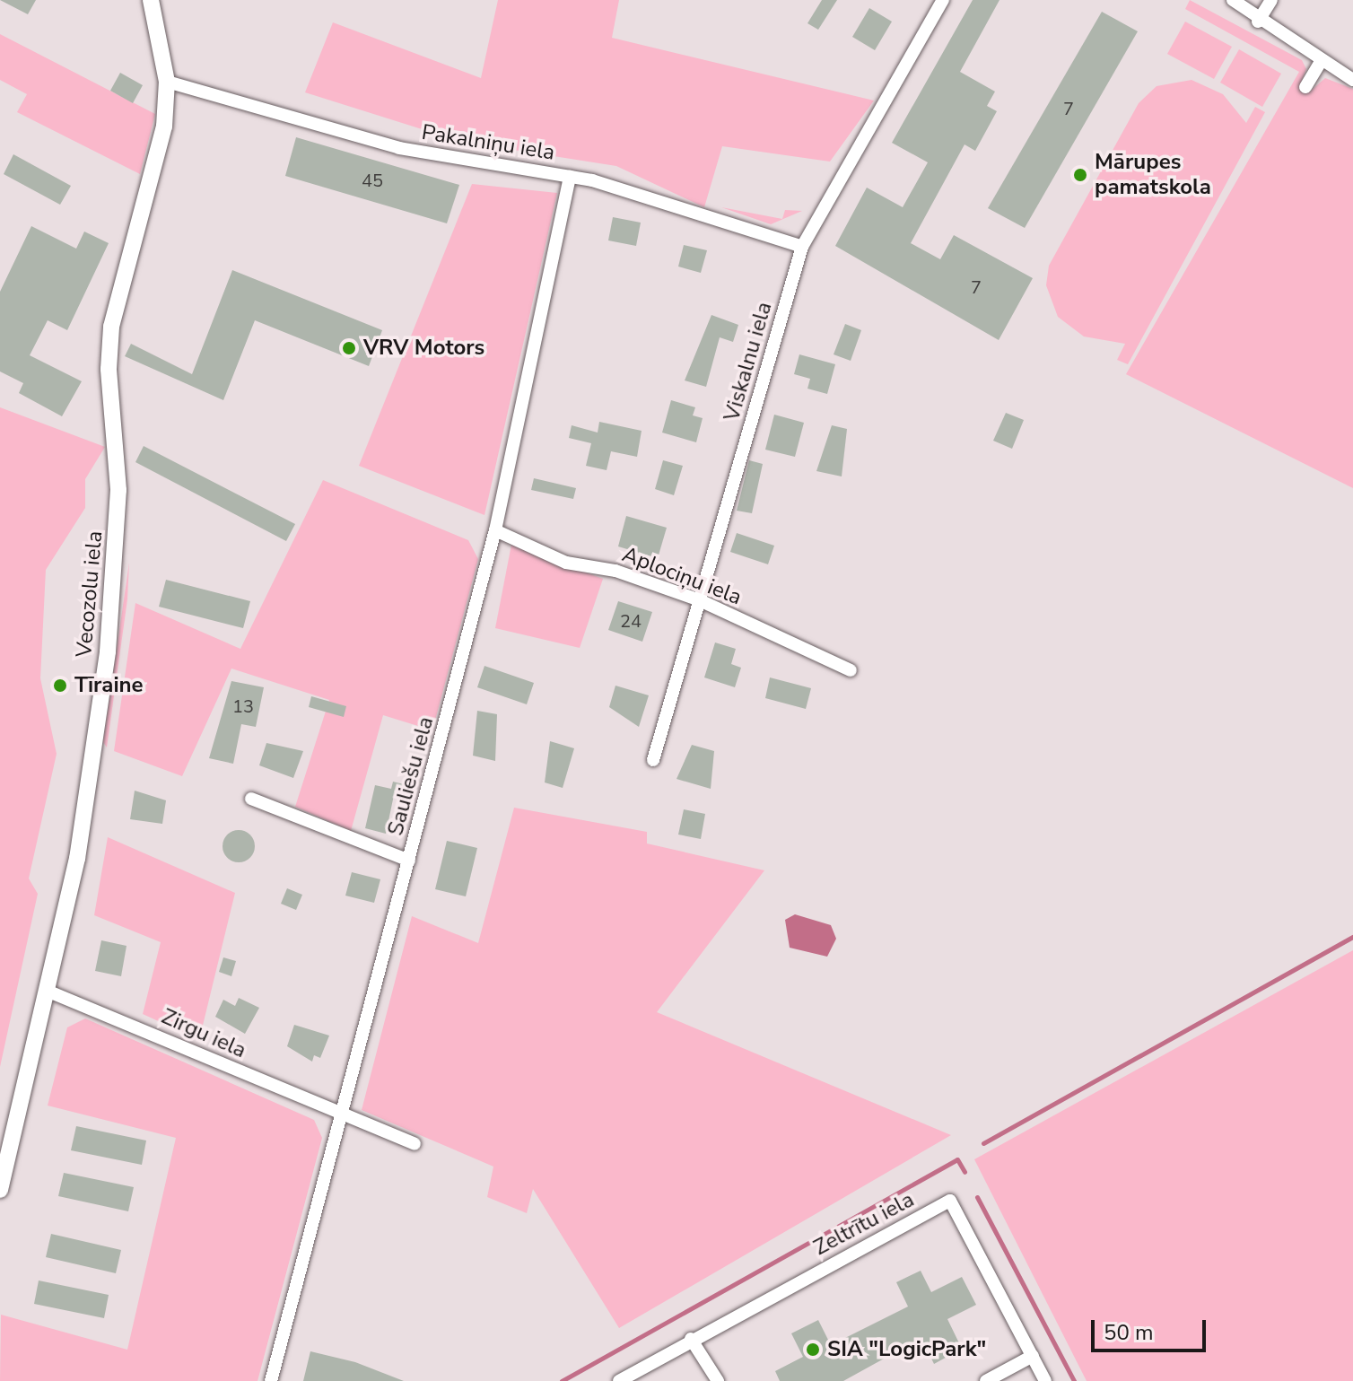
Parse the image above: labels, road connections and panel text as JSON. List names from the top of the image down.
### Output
{
  "streets": {
    "street": [
      "Pakalniņu iela",
      "Viskalnu iela",
      "Aplociņu iela",
      "Vecozolu iela",
      "Sauliešu iela",
      "Zirgu iela",
      "Zeltrītu iela"
    ]
  },
  "crossings": [
    ["Pakalniņu iela", "Viskalnu iela"],
    ["Pakalniņu iela", "Vecozolu iela"],
    ["Pakalniņu iela", "Sauliešu iela"],
    ["Viskalnu iela", "Aplociņu iela"],
    ["Aplociņu iela", "Sauliešu iela"],
    ["Vecozolu iela", "Zirgu iela"],
    ["Sauliešu iela", "Zirgu iela"]
  ],
  "places": [
    "Mārupes pamatskola",
    "VRV Motors",
    "Tīraine",
    "SIA \"LogicPark\""
  ],
  "house_numbers": [
    "7",
    "45",
    "7",
    "24",
    "13"
  ],
  "scale_bar": "50 m"
}
